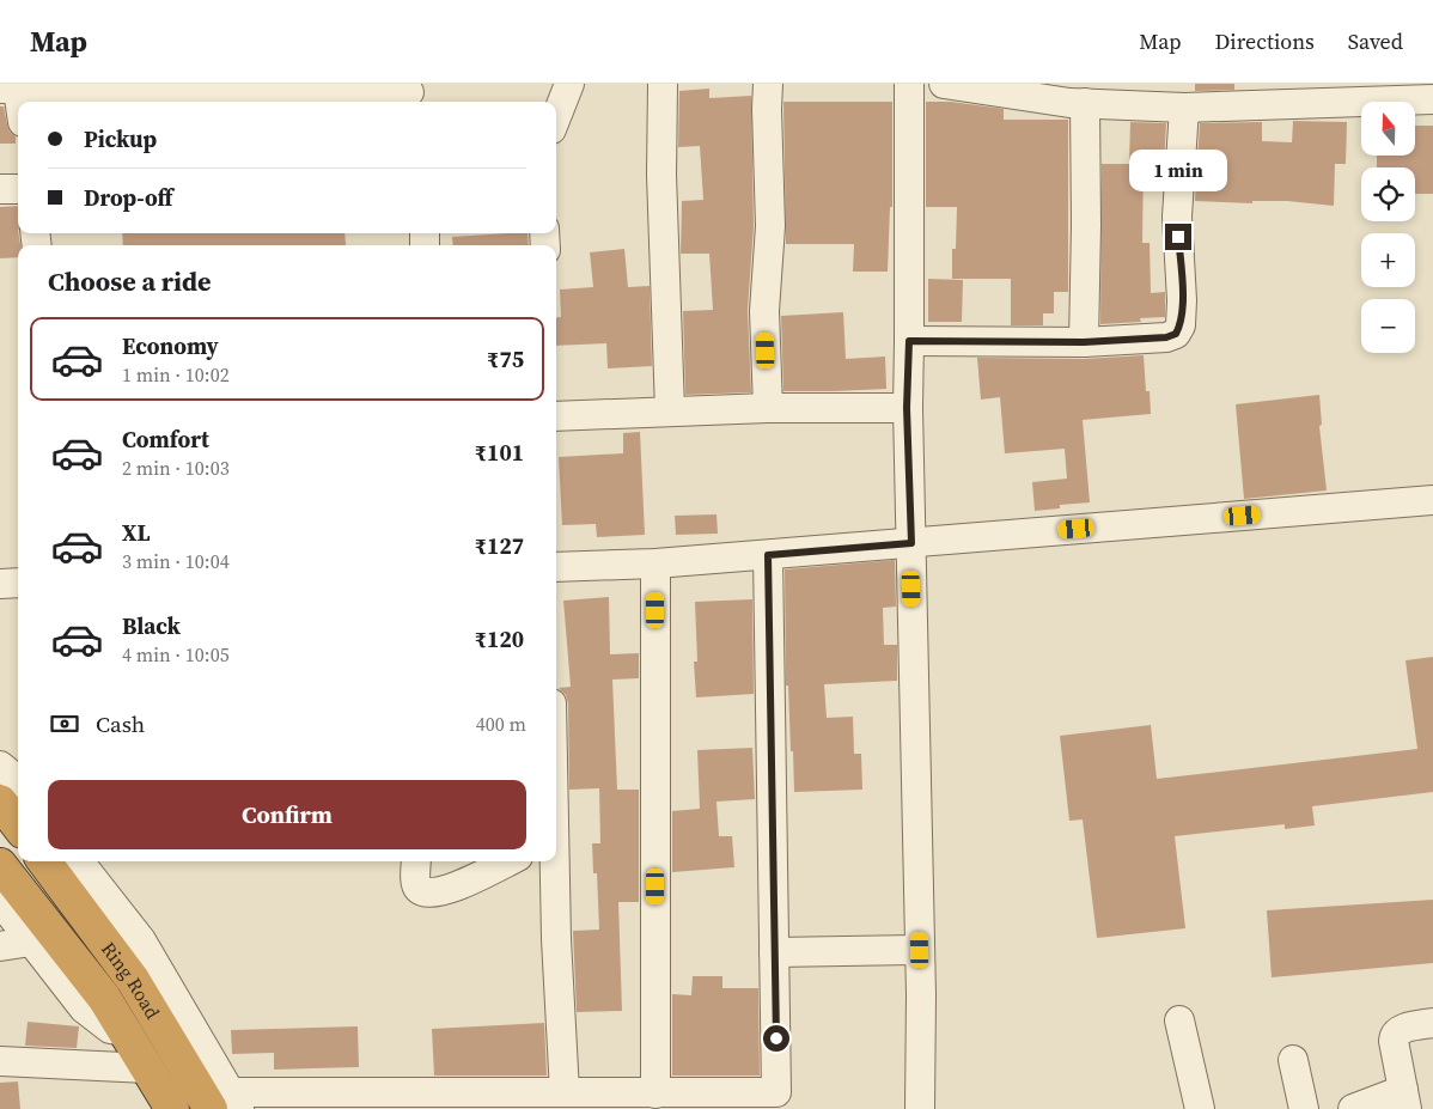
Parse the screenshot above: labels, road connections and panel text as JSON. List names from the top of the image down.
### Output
{
  "streets": {
    "highway": ["Ring Road"]
  },
  "north": "top",
  "page": {
    "header": "Map",
    "nav": ["Map", "Directions", "Saved"],
    "map_buttons": ["+", "−"],
    "banner": ["Pickup", "Drop-off"],
    "bubble": "1 min",
    "heading": "Choose a ride",
    "list": [
      {
        "name": "Economy",
        "note": "1 min · 10:02",
        "value": "₹75"
      },
      {
        "name": "Comfort",
        "note": "2 min · 10:03",
        "value": "₹101"
      },
      {
        "name": "XL",
        "note": "3 min · 10:04",
        "value": "₹127"
      },
      {
        "name": "Black",
        "note": "4 min · 10:05",
        "value": "₹120"
      }
    ],
    "pay": ["Cash", "400 m"],
    "buttons": "Confirm"
  }
}
